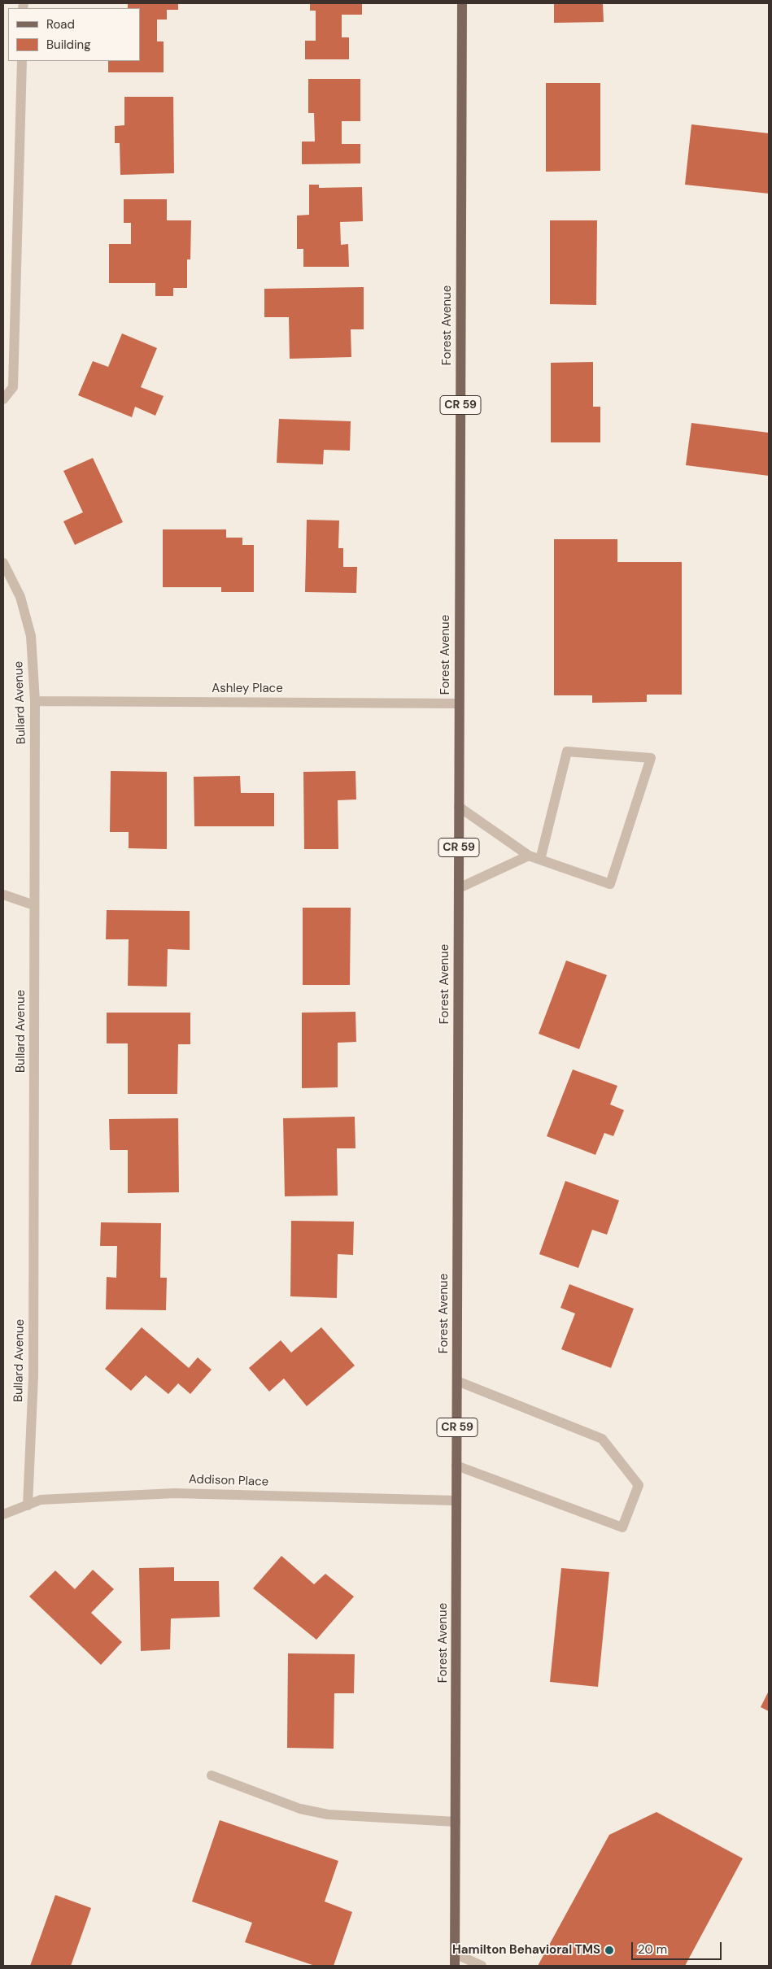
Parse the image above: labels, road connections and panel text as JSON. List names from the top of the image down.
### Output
{
  "streets": {
    "main road": ["Forest Avenue", "CR 59"],
    "street": ["Ashley Place", "Bullard Avenue", "Addison Place"]
  },
  "crossings": [
    ["Forest Avenue", "Ashley Place"],
    ["Forest Avenue", "Addison Place"],
    ["Ashley Place", "Bullard Avenue"],
    ["Bullard Avenue", "Addison Place"]
  ],
  "places": ["Hamilton Behavioral TMS"],
  "legend": ["Road", "Building"],
  "scale_bar": "20 m"
}
